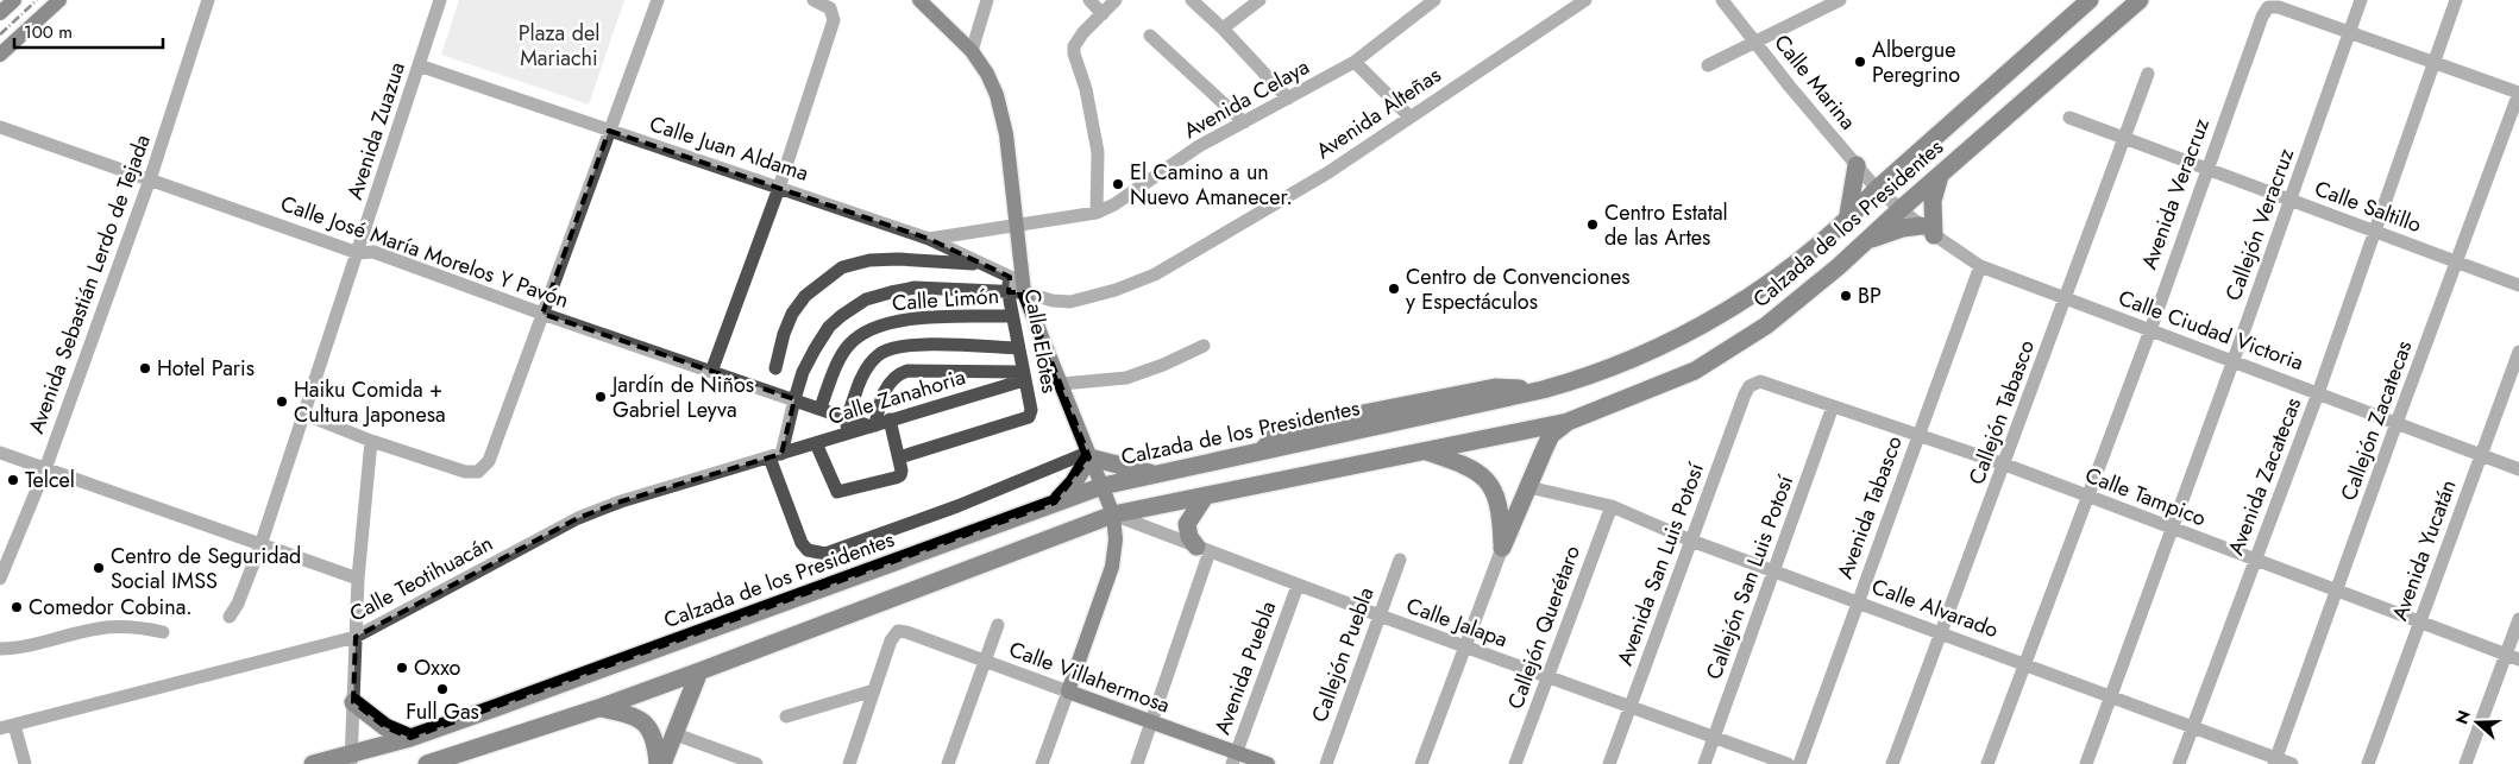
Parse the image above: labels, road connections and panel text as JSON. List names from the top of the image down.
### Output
{
  "streets": {
    "highway": ["Calzada de los Presidentes"],
    "main road": ["Calle Villahermosa"],
    "street": [
      "Calle Marina",
      "Avenida Celaya",
      "Avenida Alteñas",
      "Avenida Zuazua",
      "Calle Juan Aldama",
      "Avenida Veracruz",
      "Calle Saltillo",
      "Callejón Veracruz",
      "Calle José María Morelos Y Pavón",
      "Avenida Sebastián Lerdo de Tejada",
      "Calle Limón",
      "Calle Ciudad Victoria",
      "Calle Elotes",
      "Calle Zanahoria",
      "Callejón Tabasco",
      "Callejón Zacatecas",
      "Avenida Zacatecas",
      "Calle Tampico",
      "Avenida Tabasco",
      "Avenida Yucatán",
      "Avenida San Luis Potosí",
      "Callejón San Luis Potosí",
      "Calle Teotihuacán",
      "Calle Alvarado",
      "Calle Jalapa",
      "Callejón Querétaro",
      "Callejón Puebla",
      "Avenida Puebla"
    ]
  },
  "crossings": [
    ["Calle Marina", "Calzada de los Presidentes"],
    ["Calle Marina", "Calle Ciudad Victoria"],
    ["Avenida Celaya", "Calle Juan Aldama"],
    ["Avenida Alteñas", "Calle Juan Aldama"],
    ["Avenida Zuazua", "Calle Juan Aldama"],
    ["Avenida Zuazua", "Calle José María Morelos Y Pavón"],
    ["Avenida Veracruz", "Calle Saltillo"],
    ["Avenida Veracruz", "Callejón Veracruz"],
    ["Avenida Veracruz", "Calle Ciudad Victoria"],
    ["Avenida Veracruz", "Calle Tampico"],
    ["Avenida Veracruz", "Calle Alvarado"],
    ["Calle Saltillo", "Callejón Veracruz"],
    ["Calle Saltillo", "Callejón Tabasco"],
    ["Calle Saltillo", "Callejón Zacatecas"],
    ["Calle Saltillo", "Avenida Zacatecas"],
    ["Calzada de los Presidentes", "Calle Ciudad Victoria"],
    ["Calzada de los Presidentes", "Calle Jalapa"],
    ["Callejón Veracruz", "Calle Ciudad Victoria"],
    ["Callejón Veracruz", "Calle Tampico"],
    ["Callejón Veracruz", "Calle Alvarado"],
    ["Calle José María Morelos Y Pavón", "Avenida Sebastián Lerdo de Tejada"],
    ["Calle José María Morelos Y Pavón", "Calle Limón"],
    ["Calle José María Morelos Y Pavón", "Calle Zanahoria"],
    ["Calle Limón", "Calle Elotes"],
    ["Calle Ciudad Victoria", "Callejón Tabasco"],
    ["Calle Ciudad Victoria", "Callejón Zacatecas"],
    ["Calle Ciudad Victoria", "Avenida Zacatecas"],
    ["Calle Ciudad Victoria", "Avenida Tabasco"],
    ["Calle Ciudad Victoria", "Avenida Yucatán"],
    ["Calle Elotes", "Calle Zanahoria"],
    ["Calle Zanahoria", "Calle Teotihuacán"],
    ["Callejón Tabasco", "Calle Tampico"],
    ["Callejón Tabasco", "Calle Alvarado"],
    ["Callejón Zacatecas", "Calle Tampico"],
    ["Callejón Zacatecas", "Calle Alvarado"],
    ["Avenida Zacatecas", "Calle Tampico"],
    ["Avenida Zacatecas", "Calle Alvarado"],
    ["Calle Tampico", "Avenida Tabasco"],
    ["Calle Tampico", "Avenida Yucatán"],
    ["Calle Tampico", "Avenida San Luis Potosí"],
    ["Calle Tampico", "Callejón San Luis Potosí"],
    ["Avenida Tabasco", "Calle Alvarado"],
    ["Avenida San Luis Potosí", "Calle Alvarado"],
    ["Avenida San Luis Potosí", "Calle Jalapa"],
    ["Callejón San Luis Potosí", "Calle Alvarado"],
    ["Callejón San Luis Potosí", "Calle Jalapa"],
    ["Calle Alvarado", "Callejón Querétaro"],
    ["Calle Jalapa", "Callejón Querétaro"],
    ["Calle Jalapa", "Callejón Puebla"],
    ["Calle Jalapa", "Avenida Puebla"],
    ["Avenida Puebla", "Calle Villahermosa"]
  ],
  "parks": ["Plaza del Mariachi"],
  "places": [
    "Albergue Peregrino",
    "El Camino a un Nuevo Amanecer.",
    "Centro Estatal de las Artes",
    "Centro de Convenciones y Espectáculos",
    "BP",
    "Hotel Paris",
    "Jardín de Niños Gabriel Leyva",
    "Haiku Comida + Cultura Japonesa",
    "Telcel",
    "Centro de Seguridad Social IMSS",
    "Comedor Cobina.",
    "Oxxo",
    "Full Gas"
  ],
  "scale_bar": "100 m",
  "north": "left"
}
